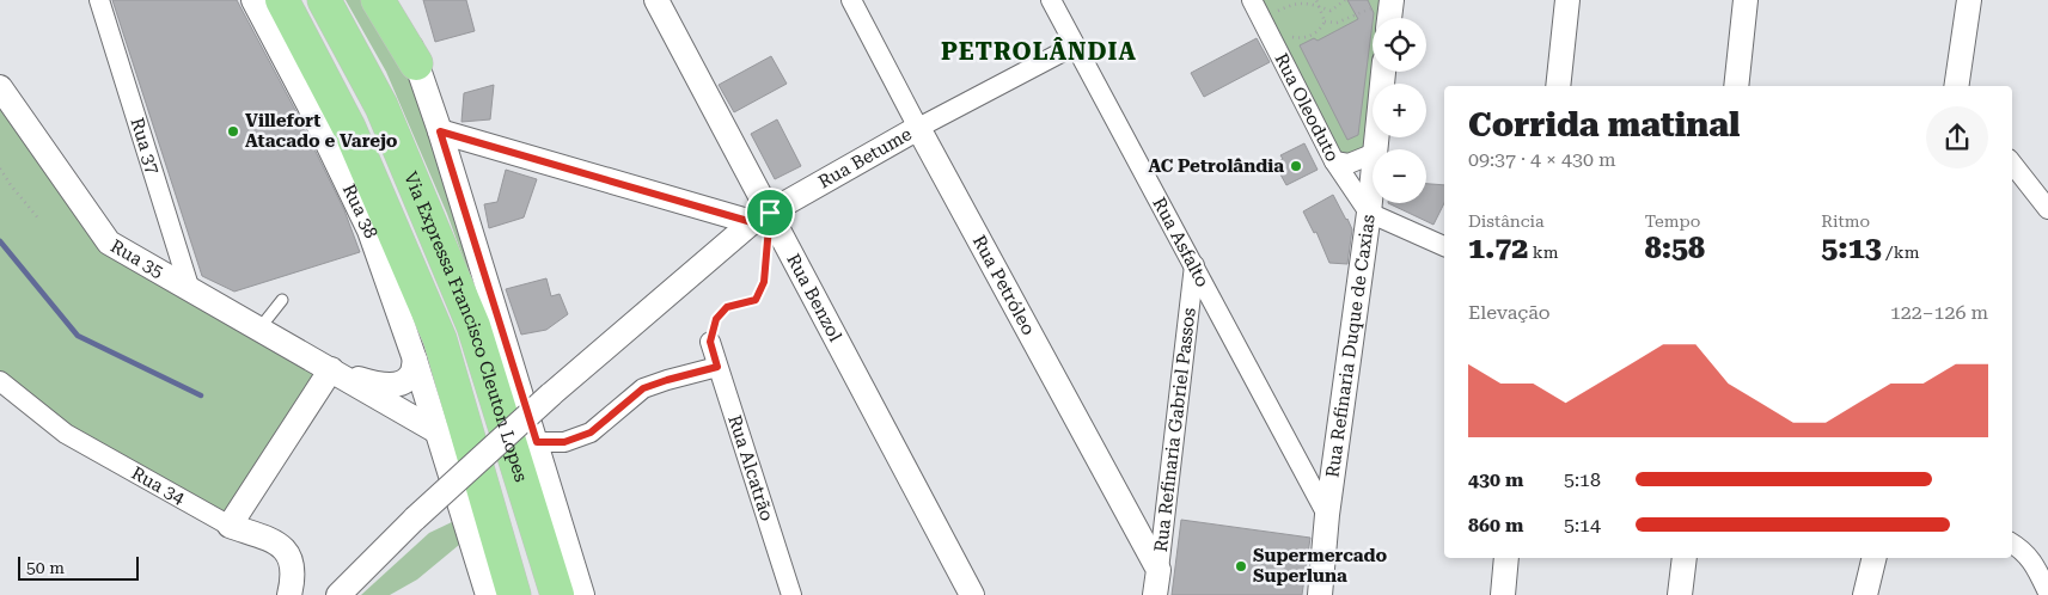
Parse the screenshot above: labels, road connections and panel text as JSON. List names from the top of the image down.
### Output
{
  "streets": {
    "highway": ["Via Expressa Francisco Cleuton Lopes"],
    "street": [
      "Rua Oleoduto",
      "Rua 37",
      "Rua Betume",
      "Rua 38",
      "Rua Asfalto",
      "Rua 35",
      "Rua Petróleo",
      "Rua Benzol",
      "Rua Refinaria Duque de Caxias",
      "Rua Refinaria Gabriel Passos",
      "Rua Alcatrão",
      "Rua 34"
    ]
  },
  "crossings": [
    ["Rua Oleoduto", "Rua Refinaria Duque de Caxias"],
    ["Rua 37", "Rua 35"],
    ["Rua Betume", "Rua Asfalto"],
    ["Rua Betume", "Rua Petróleo"],
    ["Rua Betume", "Rua Benzol"],
    ["Rua 38", "Rua 35"],
    ["Rua Asfalto", "Rua Refinaria Duque de Caxias"],
    ["Rua Asfalto", "Rua Refinaria Gabriel Passos"],
    ["Rua Petróleo", "Rua Refinaria Gabriel Passos"]
  ],
  "districts": ["PETROLÂNDIA"],
  "places": ["Villefort Atacado e Varejo", "AC Petrolândia", "Supermercado Superluna"],
  "scale_bar": "50 m",
  "page": {
    "map_buttons": ["+", "−"],
    "heading": ["Corrida matinal", "09:37 · 4 × 430 m"],
    "stats": [
      ["Distância", "1.72 km"],
      ["Tempo", "8:58"],
      ["Ritmo", "5:13 /km"]
    ],
    "chart": ["Elevação", "122–126 m"],
    "list": [
      {
        "name": "430 m",
        "note": "5:18"
      },
      {
        "name": "860 m",
        "note": "5:14"
      }
    ],
    "scale": "50 m"
  }
}
